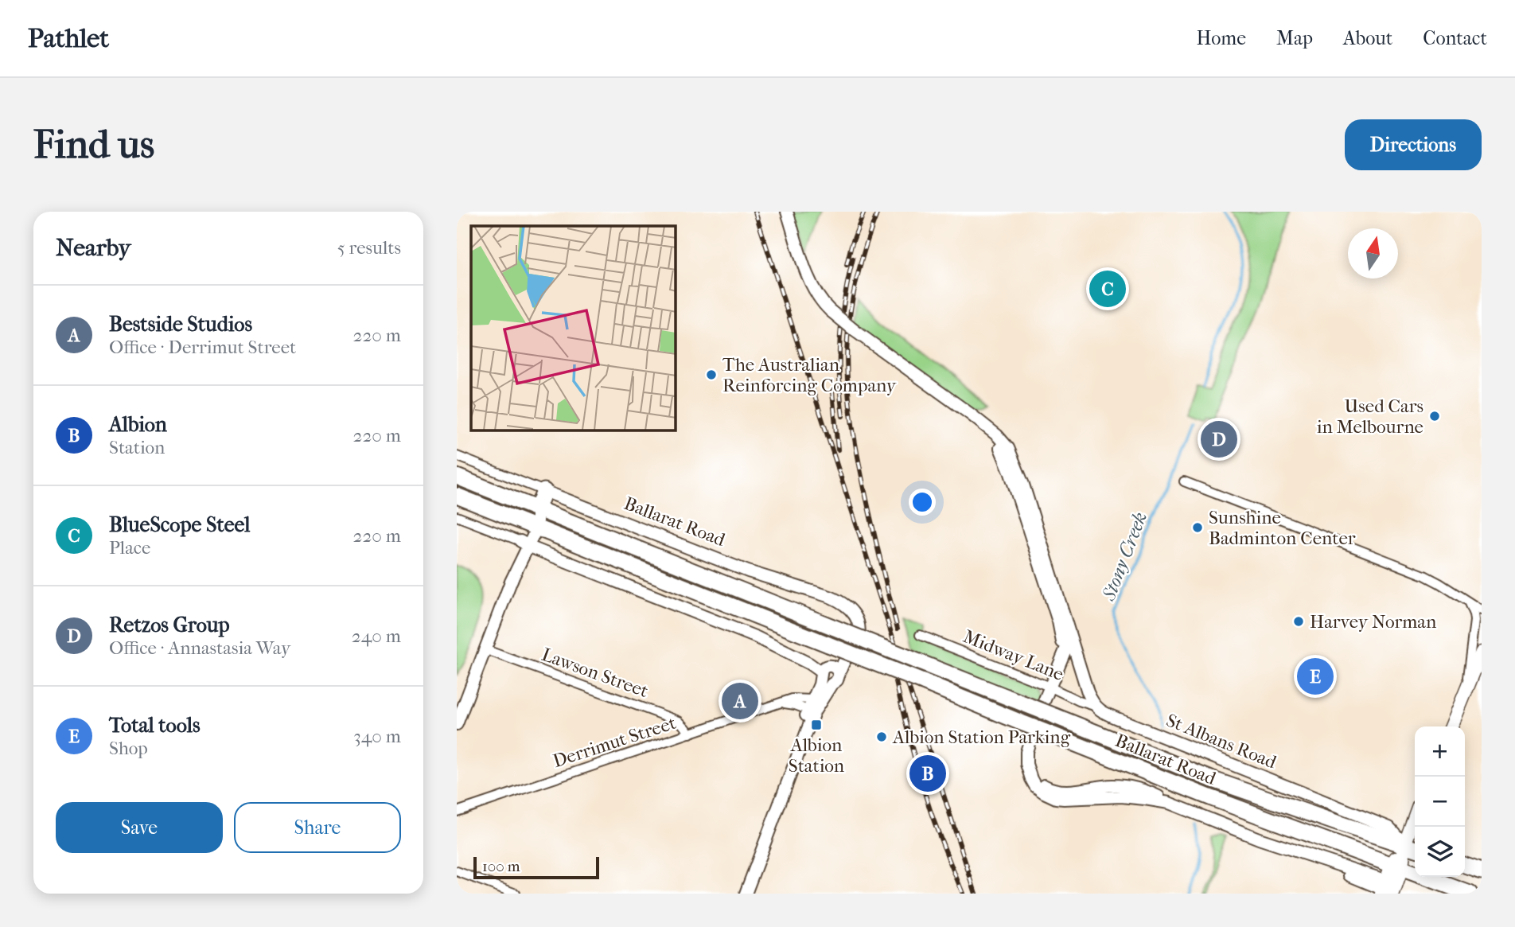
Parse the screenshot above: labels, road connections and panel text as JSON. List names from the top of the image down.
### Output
{
  "streets": {
    "highway": ["Ballarat Road"],
    "main road": ["St Albans Road"],
    "street": ["Midway Lane", "Lawson Street", "Derrimut Street"]
  },
  "crossings": [
    ["Ballarat Road", "St Albans Road"],
    ["Midway Lane", "St Albans Road"],
    ["Lawson Street", "Derrimut Street"]
  ],
  "water": ["Stony Creek"],
  "places": {
    "other": [
      "The Australian Reinforcing Company",
      "Used Cars in Melbourne",
      "Sunshine Badminton Center",
      "Harvey Norman",
      "Albion Station Parking"
    ],
    "transit": ["Albion Station"]
  },
  "scale_bar": "100 m",
  "north": "top",
  "page": {
    "header": "Pathlet",
    "nav": [
      "Home",
      "Map",
      "About",
      "Contact"
    ],
    "buttons": [
      "Directions",
      ["Save", "Share"]
    ],
    "title": "Find us",
    "heading": ["Nearby", "5 results"],
    "pins": [
      "C",
      "D",
      "E",
      "A",
      "B"
    ],
    "list": [
      {
        "mark": "A",
        "name": "Bestside Studios",
        "note": "Office · Derrimut Street",
        "value": "220 m"
      },
      {
        "mark": "B",
        "name": "Albion",
        "note": "Station",
        "value": "220 m"
      },
      {
        "mark": "C",
        "name": "BlueScope Steel",
        "note": "Place",
        "value": "220 m"
      },
      {
        "mark": "D",
        "name": "Retzos Group",
        "note": "Office · Annastasia Way",
        "value": "240 m"
      },
      {
        "mark": "E",
        "name": "Total tools",
        "note": "Shop",
        "value": "340 m"
      }
    ],
    "map_buttons": ["+", "−"],
    "scale": "100 m"
  }
}
